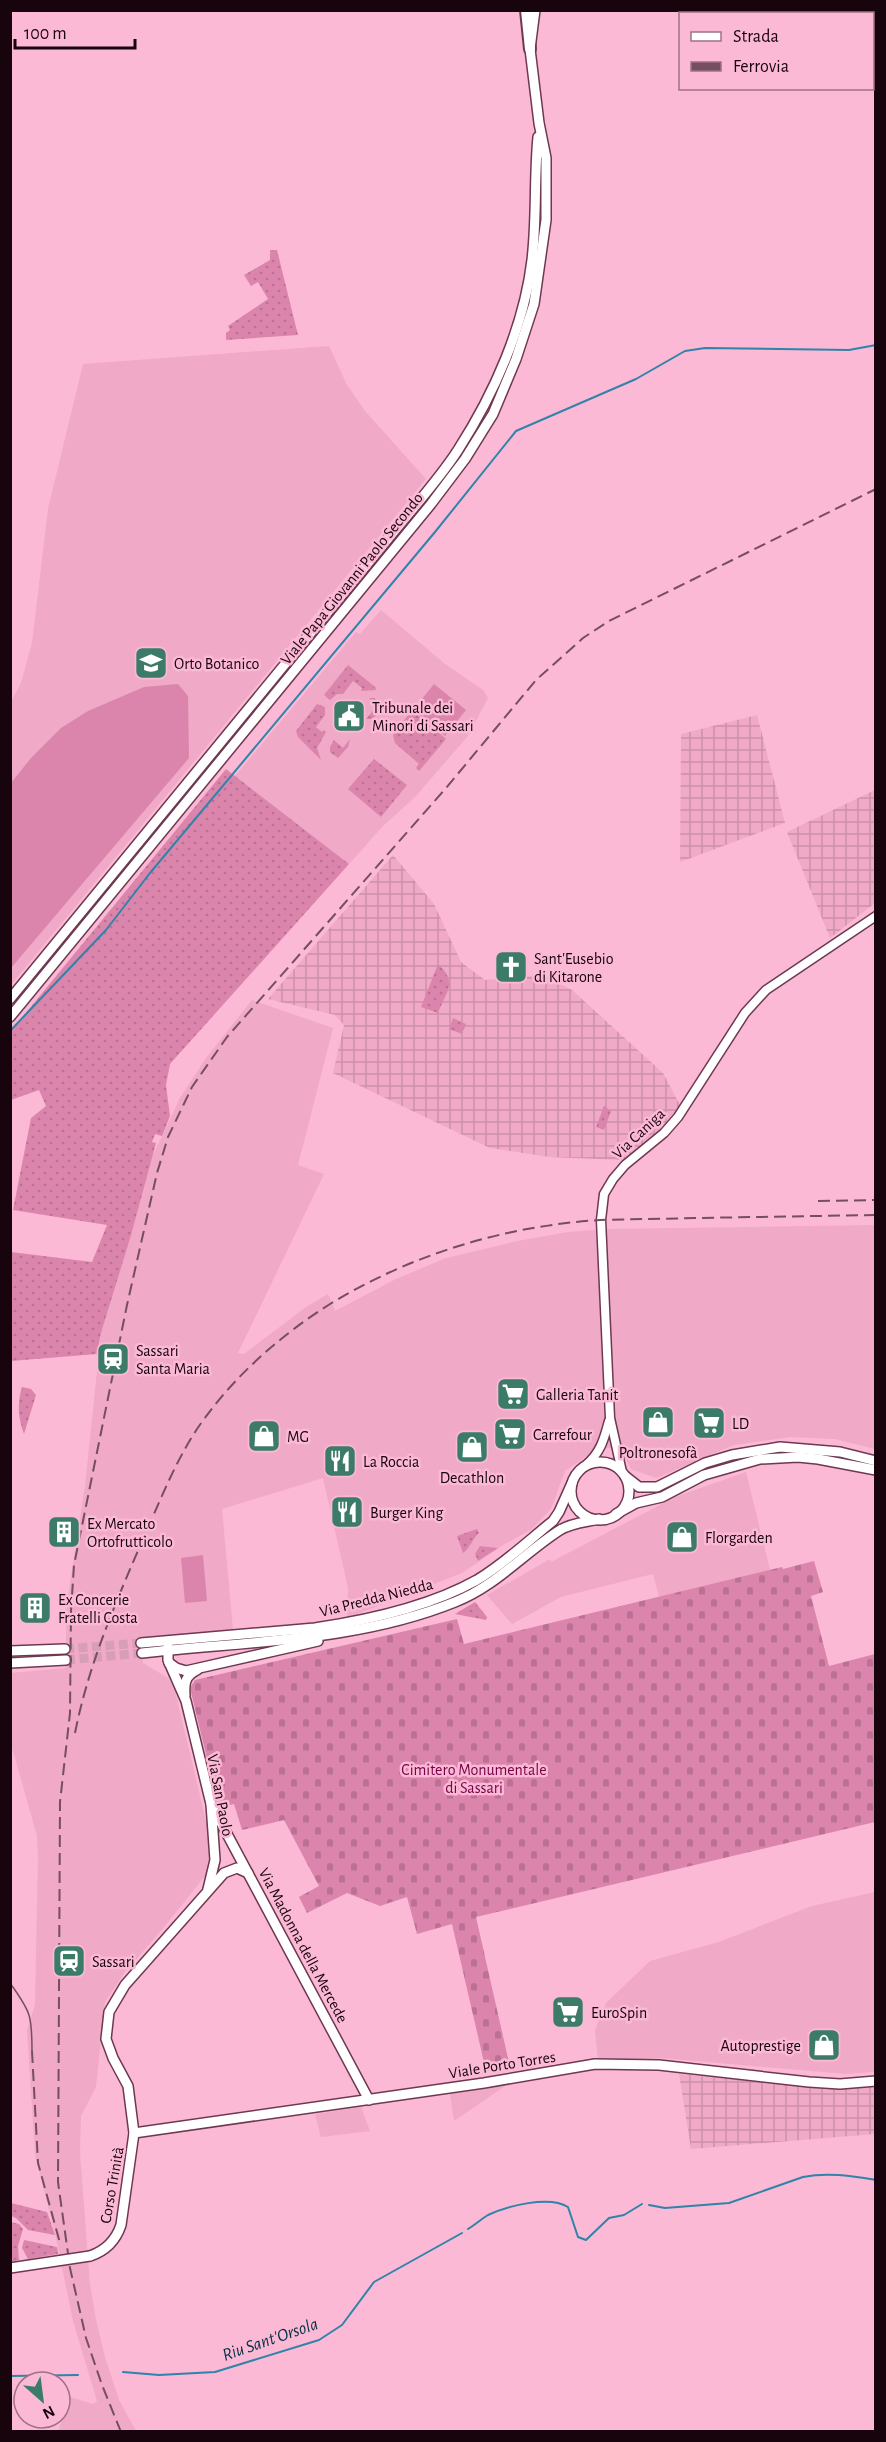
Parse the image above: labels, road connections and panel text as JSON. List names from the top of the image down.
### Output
{
  "streets": {
    "main road": [
      "Viale Papa Giovanni Paolo Secondo",
      "Via Predda Niedda",
      "Via San Paolo",
      "Via Madonna della Mercede",
      "Viale Porto Torres",
      "Corso Trinità"
    ],
    "street": ["Via Caniga"]
  },
  "crossings": [
    ["Via Caniga", "Via Predda Niedda"],
    ["Via Predda Niedda", "Via San Paolo"],
    ["Via San Paolo", "Via Madonna della Mercede"],
    ["Via San Paolo", "Viale Porto Torres"],
    ["Via San Paolo", "Corso Trinità"],
    ["Via Madonna della Mercede", "Viale Porto Torres"],
    ["Viale Porto Torres", "Corso Trinità"]
  ],
  "water": ["Riu Sant'Orsola"],
  "parks": ["Cimitero Monumentale di Sassari"],
  "places": {
    "school or university": ["Orto Botanico"],
    "public building": ["Tribunale dei Minori di Sassari"],
    "church": ["Sant'Eusebio di Kitarone"],
    "station": ["Sassari Santa Maria", "Sassari"],
    "supermarket": [
      "Galleria Tanit",
      "LD",
      "Carrefour",
      "EuroSpin"
    ],
    "shop": [
      "Poltronesofà",
      "MG",
      "Decathlon",
      "Florgarden",
      "Autoprestige"
    ],
    "restaurant": ["La Roccia", "Burger King"],
    "building": ["Ex Mercato Ortofrutticolo", "Ex Concerie Fratelli Costa"]
  },
  "legend": ["Strada", "Ferrovia"],
  "scale_bar": "100 m",
  "north": "bottom right"
}
